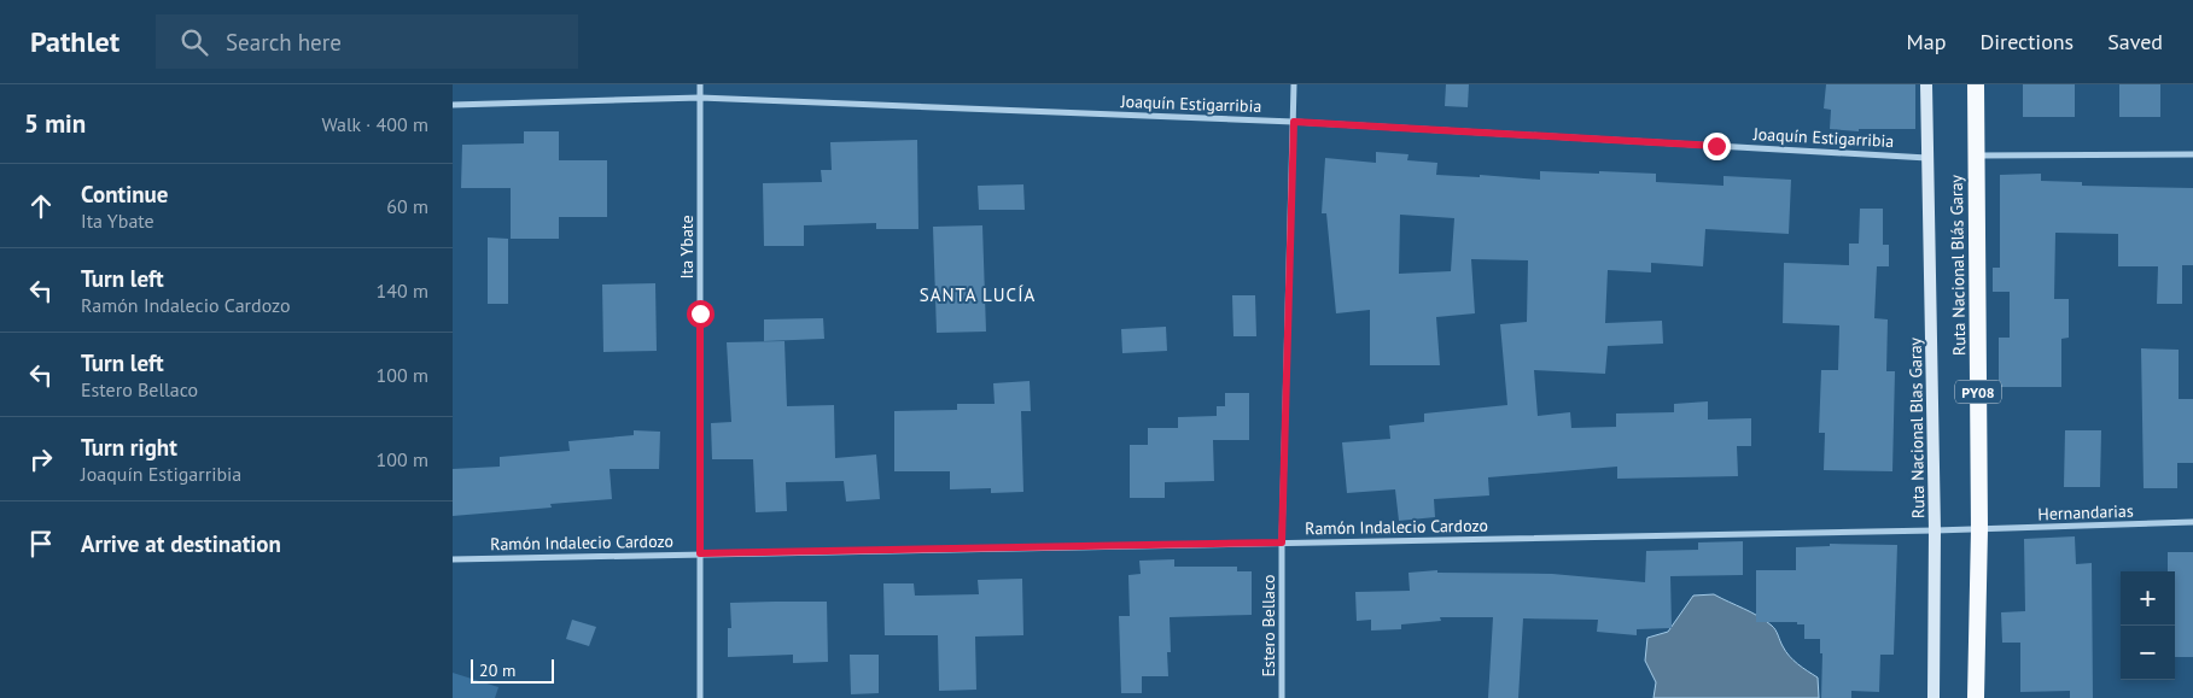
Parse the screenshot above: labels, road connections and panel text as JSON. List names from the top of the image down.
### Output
{
  "streets": {
    "highway": ["Ruta Nacional Blás Garay", "PY08"],
    "main road": ["Ruta Nacional Blas Garay"],
    "street": [
      "Joaquín Estigarribia",
      "Ita Ybate",
      "Hernandarias",
      "Ramón Indalecio Cardozo",
      "Estero Bellaco"
    ]
  },
  "crossings": [
    ["Joaquín Estigarribia", "Ita Ybate"],
    ["Joaquín Estigarribia", "Ruta Nacional Blas Garay"],
    ["Joaquín Estigarribia", "Estero Bellaco"],
    ["Ita Ybate", "Ramón Indalecio Cardozo"],
    ["Ruta Nacional Blás Garay", "Hernandarias"],
    ["Ruta Nacional Blás Garay", "Ramón Indalecio Cardozo"],
    ["Ruta Nacional Blas Garay", "Ramón Indalecio Cardozo"],
    ["Hernandarias", "Ramón Indalecio Cardozo"],
    ["Ramón Indalecio Cardozo", "Estero Bellaco"]
  ],
  "districts": ["SANTA LUCÍA"],
  "scale_bar": "20 m",
  "page": {
    "header": "Pathlet",
    "search": "Search here",
    "nav": ["Map", "Directions", "Saved"],
    "heading": ["5 min", "Walk · 400 m"],
    "list": [
      ["Continue", "Ita Ybate", "60 m"],
      ["Turn left", "Ramón Indalecio Cardozo", "140 m"],
      ["Turn left", "Estero Bellaco", "100 m"],
      ["Turn right", "Joaquín Estigarribia", "100 m"],
      "Arrive at destination"
    ],
    "map_buttons": ["+", "−"],
    "scale": "20 m"
  }
}
